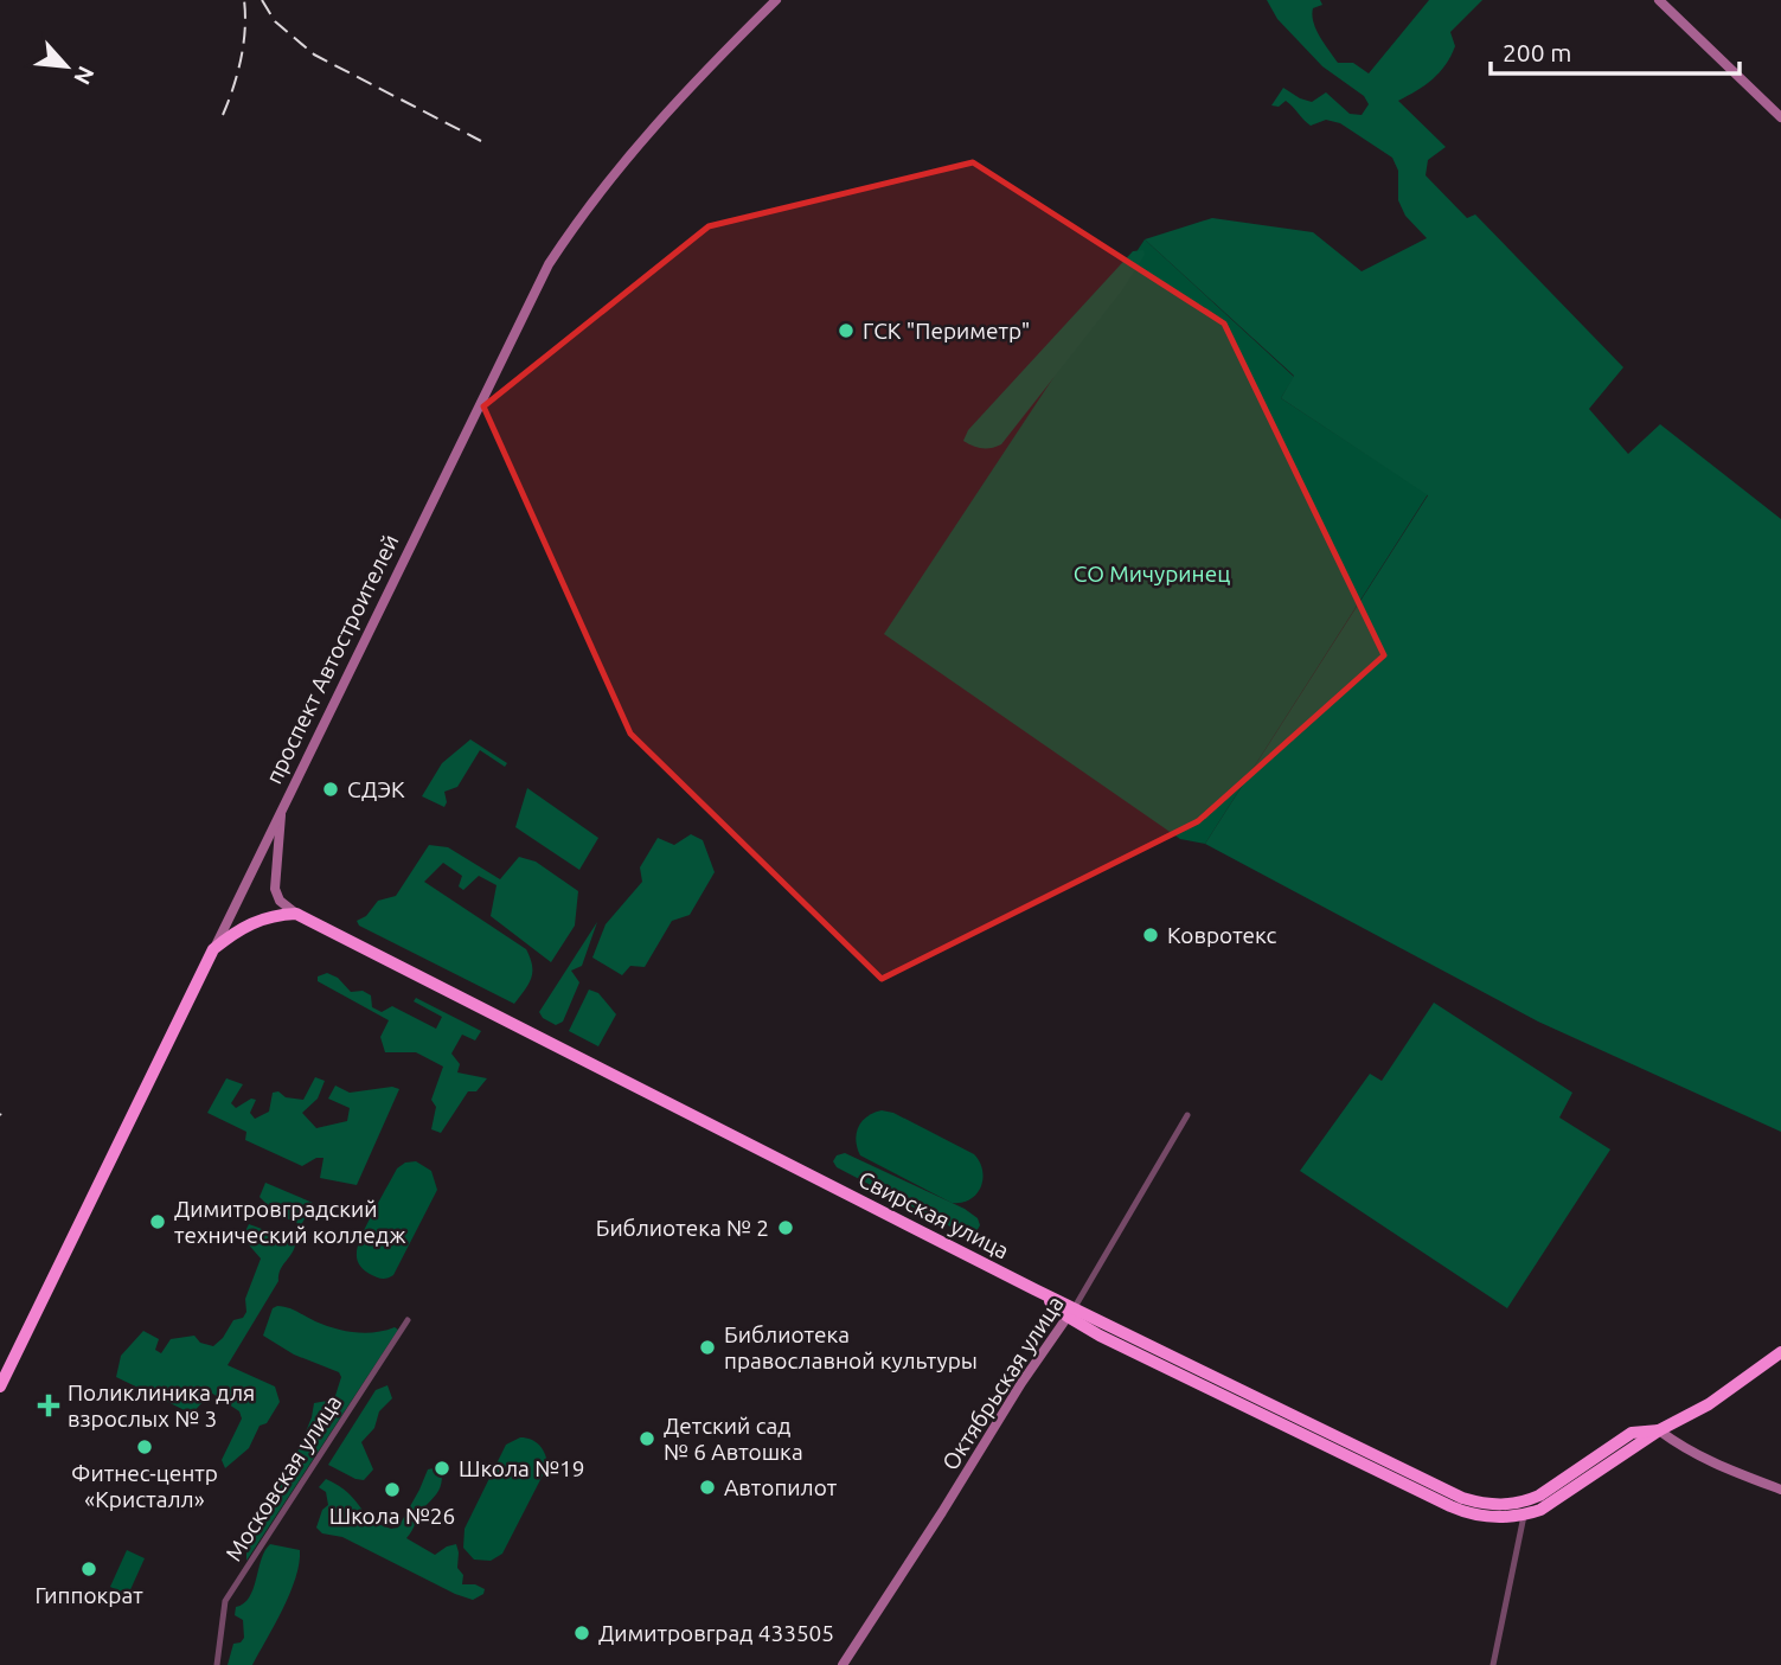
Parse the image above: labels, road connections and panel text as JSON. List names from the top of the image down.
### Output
{
  "streets": {
    "highway": ["проспект Автостроителей", "Свирская улица"],
    "main road": ["Октябрьская улица"],
    "street": ["Московская улица"]
  },
  "crossings": [
    ["Свирская улица", "Октябрьская улица"]
  ],
  "parks": ["СО Мичуринец"],
  "places": {
    "other": [
      "ГСК \"Периметр\"",
      "СДЭК",
      "Ковротекс",
      "Димитровградский технический колледж",
      "Библиотека № 2",
      "Библиотека православной культуры",
      "Детский сад № 6 Автошка",
      "Фитнес-центр «Кристалл»",
      "Школа №19",
      "Автопилот",
      "Школа №26",
      "Гиппократ",
      "Димитровград 433505"
    ],
    "health": ["Поликлиника для взрослых № 3"]
  },
  "scale_bar": "200 m",
  "north": "bottom right"
}
